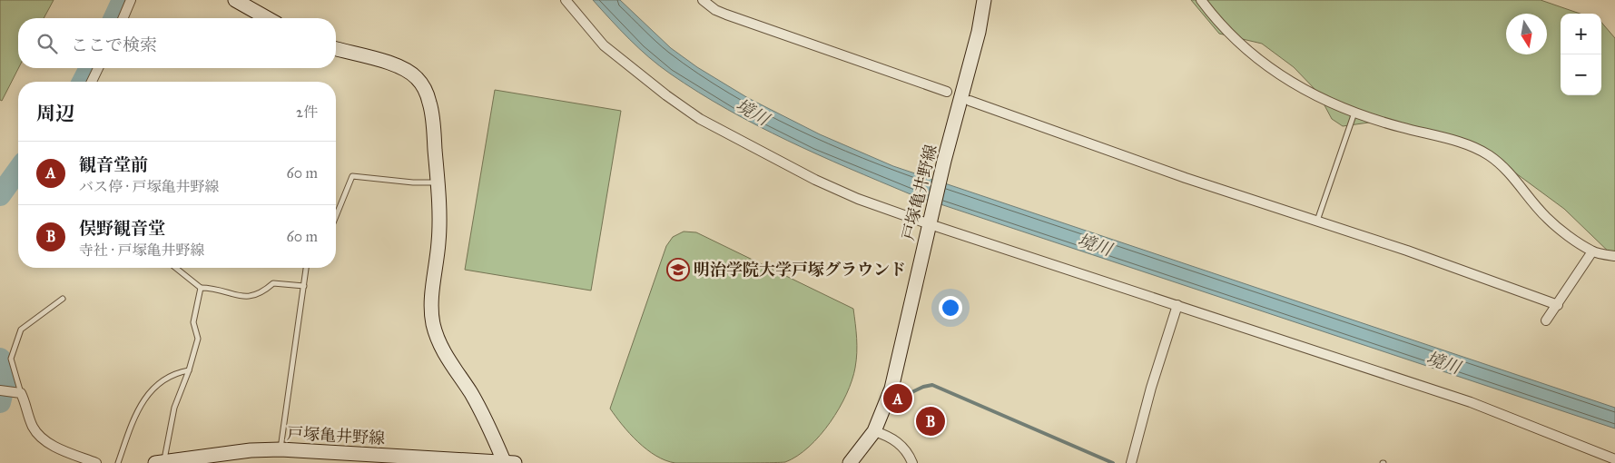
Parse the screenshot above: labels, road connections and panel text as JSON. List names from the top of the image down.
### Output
{
  "streets": {
    "main road": ["戸塚亀井野線"]
  },
  "water": ["境川"],
  "places": {
    "school or university": ["明治学院大学戸塚グラウンド"]
  },
  "north": "bottom",
  "page": {
    "map_buttons": ["+", "−"],
    "search": "ここで検索",
    "heading": ["周辺", "2件"],
    "list": [
      {
        "mark": "A",
        "name": "観音堂前",
        "note": "バス停 · 戸塚亀井野線",
        "value": "60 m"
      },
      {
        "mark": "B",
        "name": "俣野観音堂",
        "note": "寺社 · 戸塚亀井野線",
        "value": "60 m"
      }
    ],
    "pins": ["A", "B"]
  }
}
